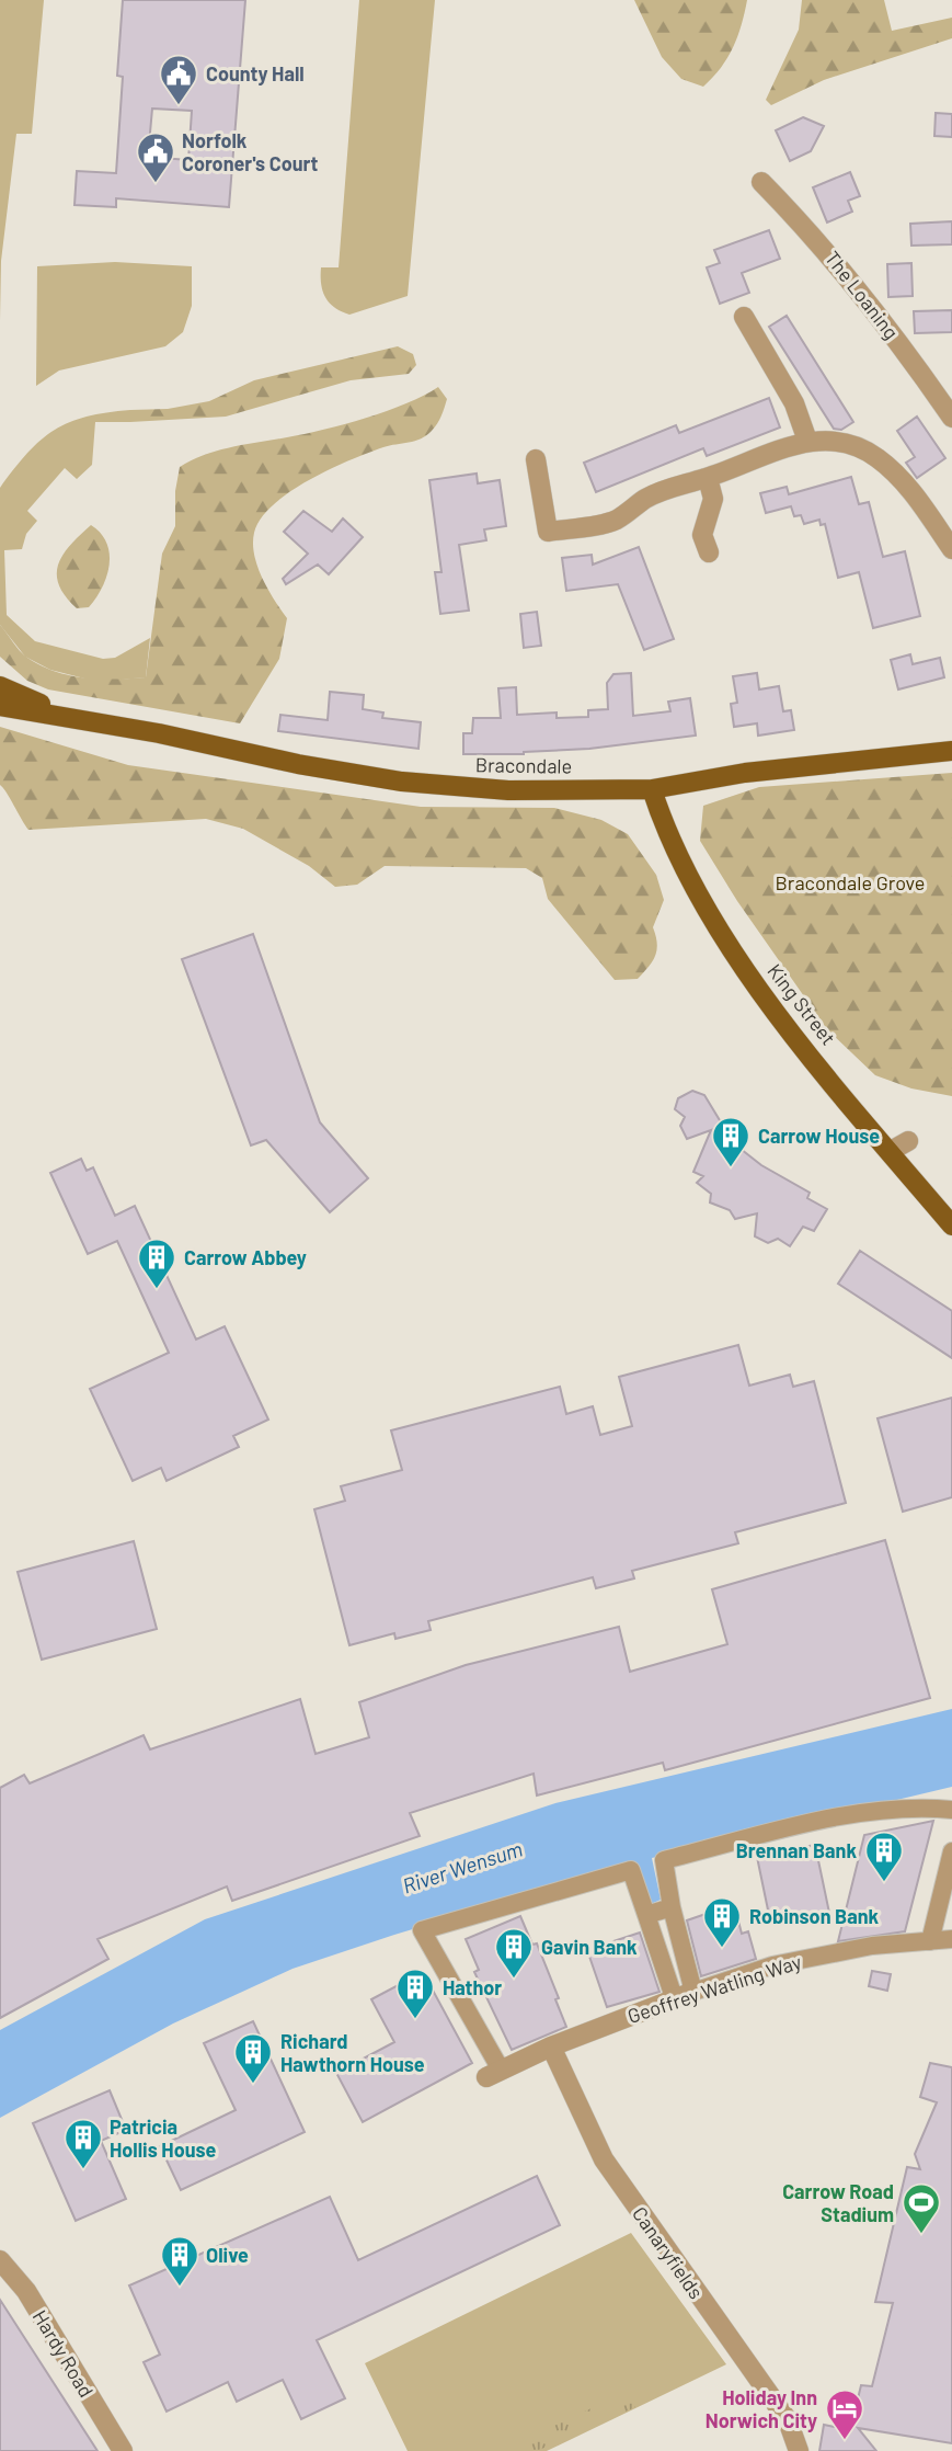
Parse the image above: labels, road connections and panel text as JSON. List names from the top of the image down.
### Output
{
  "streets": {
    "main road": ["Bracondale", "King Street"],
    "street": [
      "The Loaning",
      "Geoffrey Watling Way",
      "Canaryfields",
      "Hardy Road"
    ]
  },
  "crossings": [
    ["Bracondale", "King Street"],
    ["Geoffrey Watling Way", "Canaryfields"]
  ],
  "water": ["River Wensum"],
  "parks": ["Bracondale Grove"],
  "places": {
    "public building": ["County Hall", "Norfolk Coroner's Court"],
    "building": [
      "Carrow House",
      "Carrow Abbey",
      "Brennan Bank",
      "Robinson Bank",
      "Gavin Bank",
      "Hathor",
      "Richard Hawthorn House",
      "Patricia Hollis House",
      "Olive"
    ],
    "sports": ["Carrow Road Stadium"],
    "hotel": ["Holiday Inn Norwich City"]
  }
}
